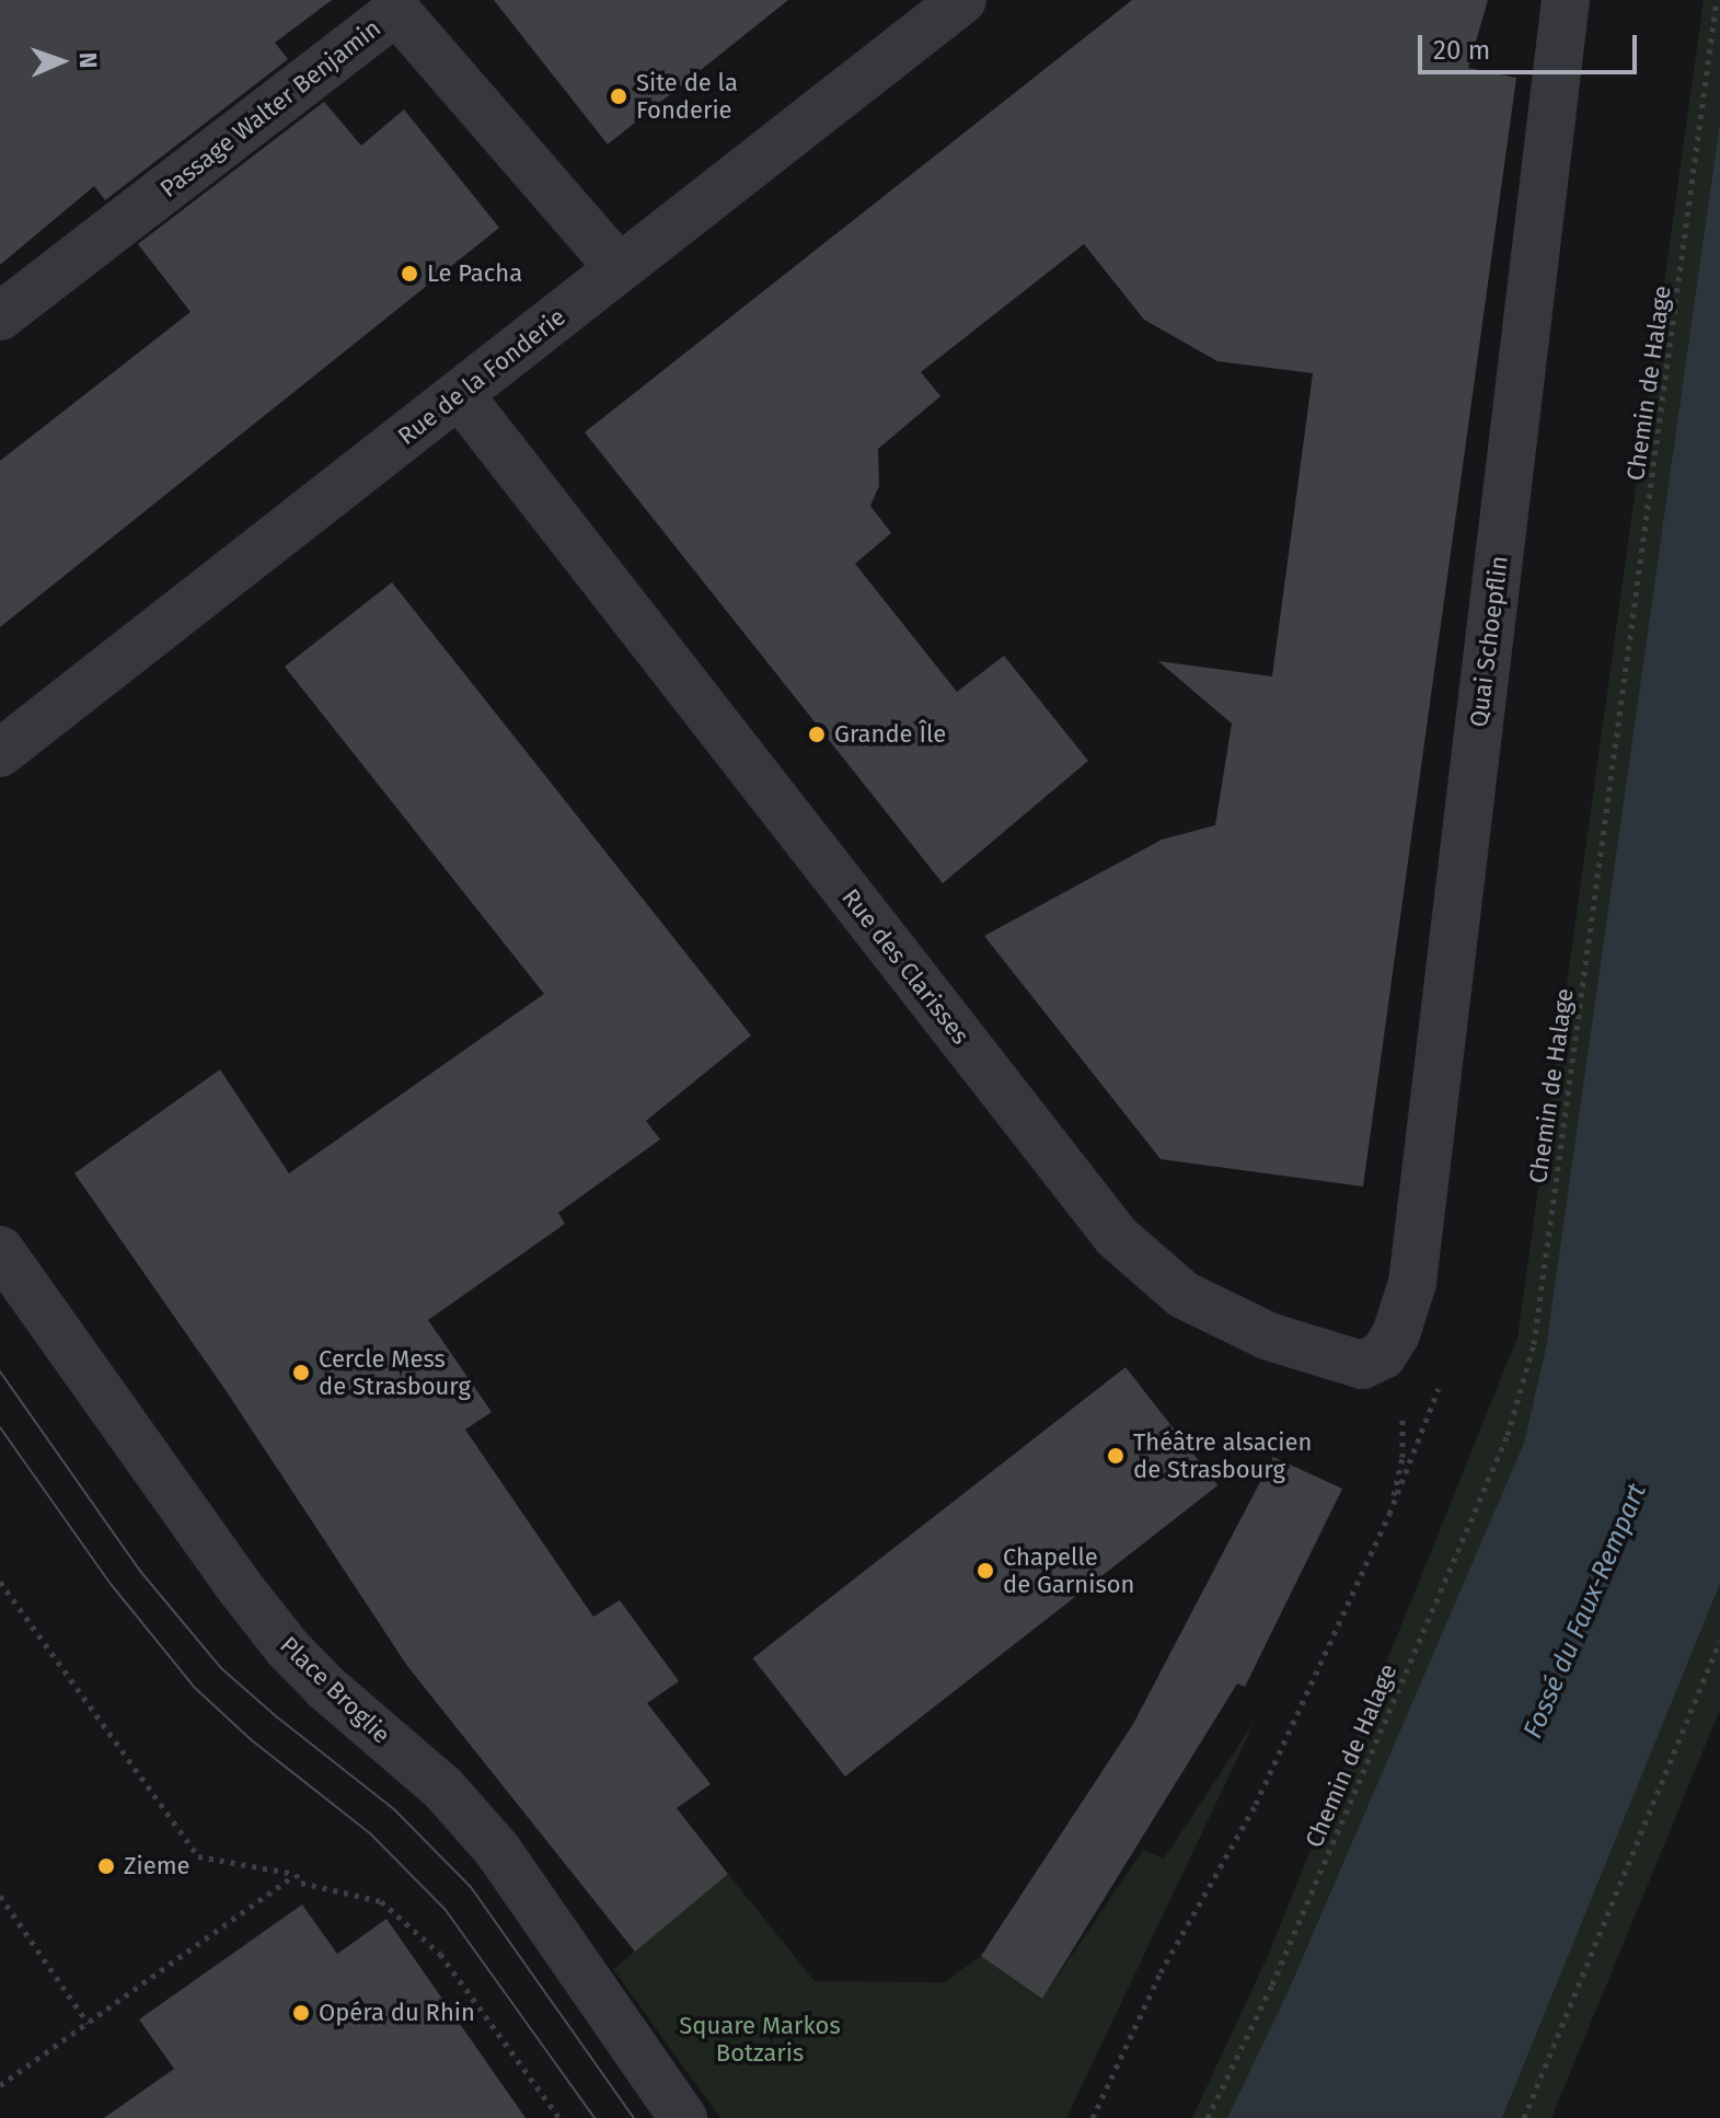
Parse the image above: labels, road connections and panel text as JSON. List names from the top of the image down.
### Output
{
  "streets": {
    "street": [
      "Passage Walter Benjamin",
      "Rue de la Fonderie",
      "Quai Schoepflin",
      "Rue des Clarisses",
      "Place Broglie"
    ],
    "path": ["Chemin de Halage"]
  },
  "crossings": [
    ["Passage Walter Benjamin", "Rue de la Fonderie"],
    ["Rue de la Fonderie", "Rue des Clarisses"],
    ["Quai Schoepflin", "Rue des Clarisses"]
  ],
  "water": ["Fossé du Faux-Rempart"],
  "parks": ["Square Markos Botzaris"],
  "places": [
    "Site de la Fonderie",
    "Le Pacha",
    "Grande Île",
    "Cercle Mess de Strasbourg",
    "Théâtre alsacien de Strasbourg",
    "Chapelle de Garnison",
    "Zieme",
    "Opéra du Rhin"
  ],
  "scale_bar": "20 m",
  "north": "right"
}
